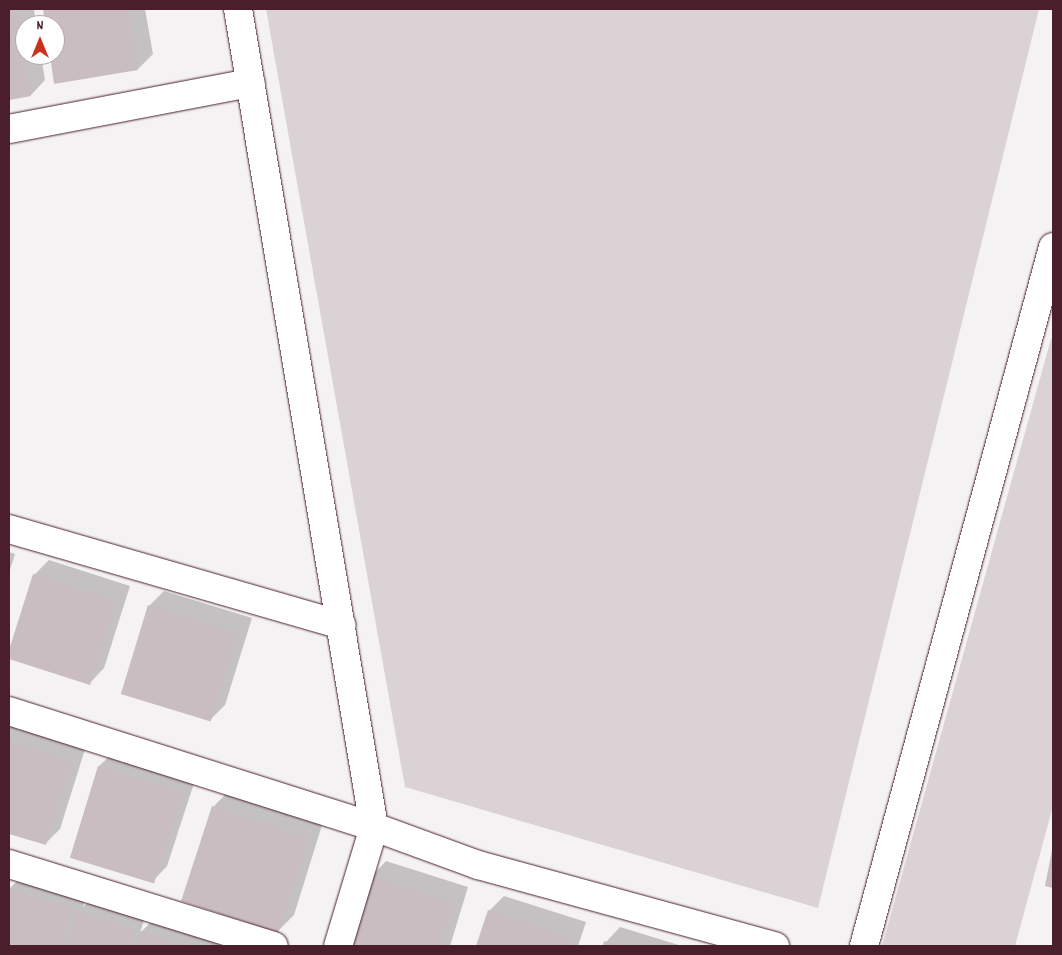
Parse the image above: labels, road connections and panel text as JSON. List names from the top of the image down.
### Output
{
  "north": "top"
}
